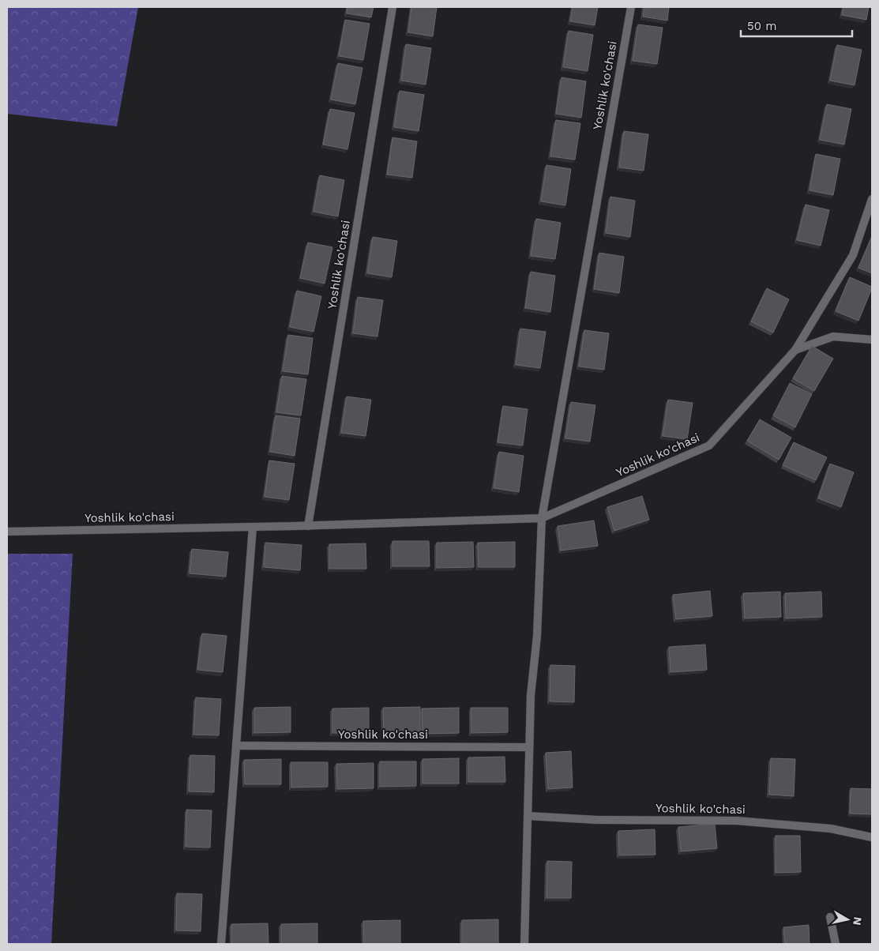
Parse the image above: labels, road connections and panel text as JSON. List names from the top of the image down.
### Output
{
  "streets": {
    "street": ["Yoshlik ko'chasi"]
  },
  "scale_bar": "50 m",
  "north": "right"
}
